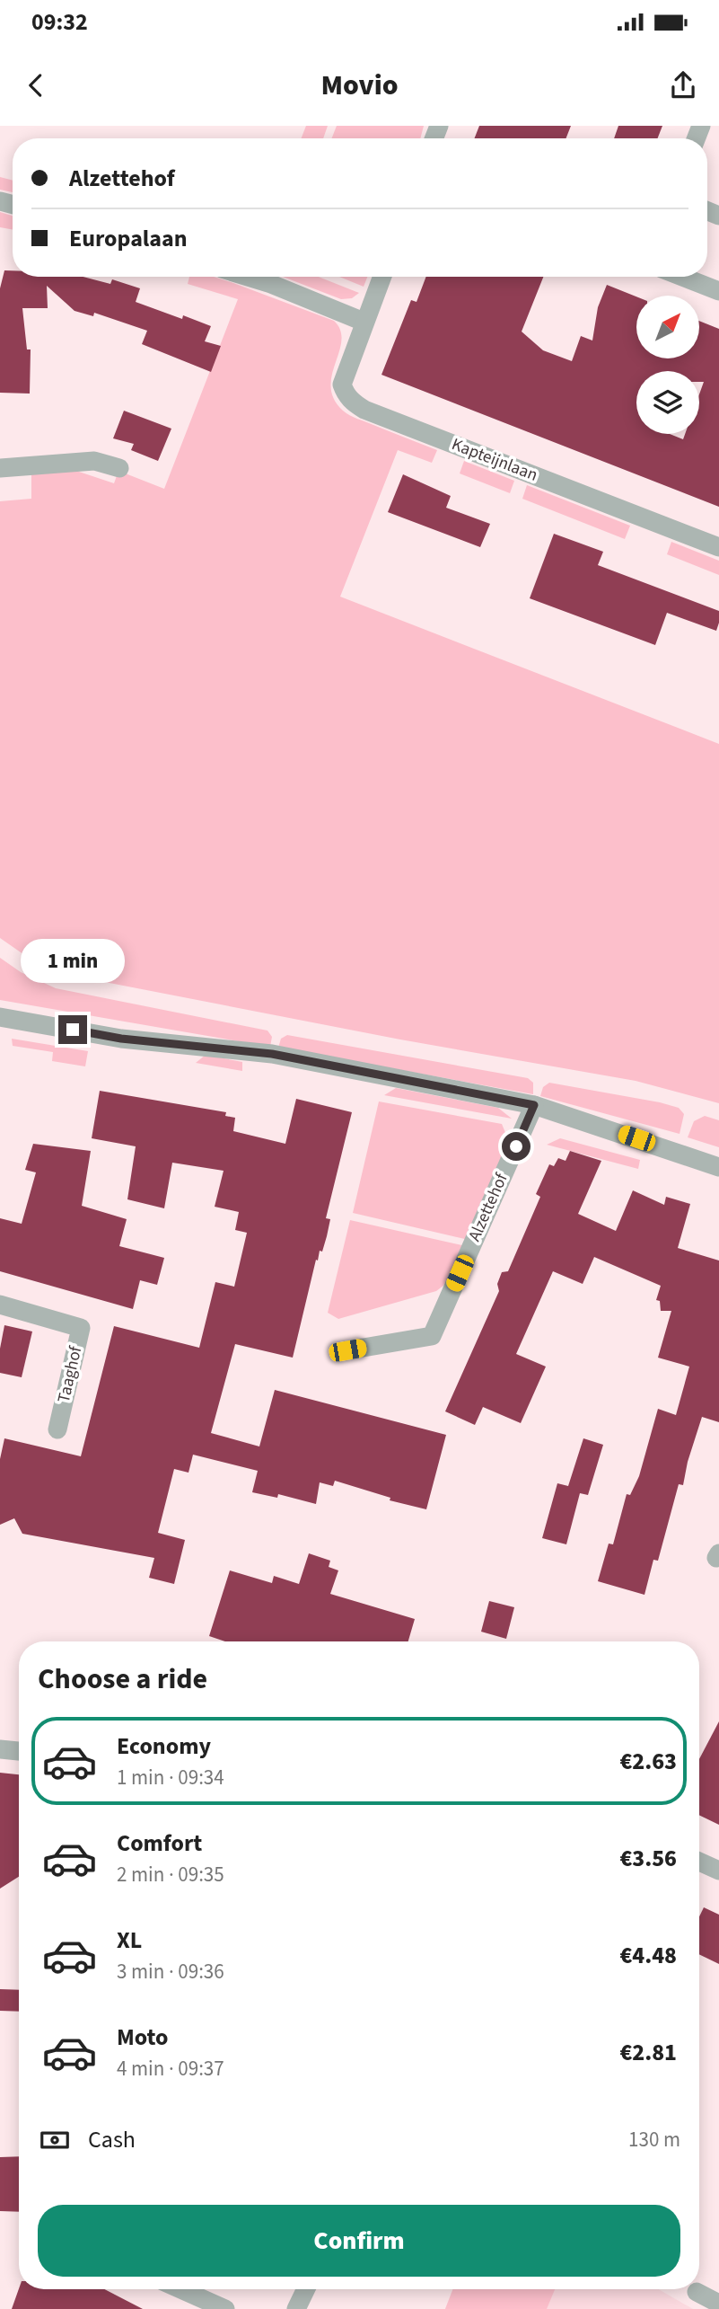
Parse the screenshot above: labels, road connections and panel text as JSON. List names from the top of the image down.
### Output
{
  "streets": {
    "street": ["Kapteijnlaan", "Alzettehof", "Taaghof"]
  },
  "north": "top right",
  "page": {
    "status": "09:32",
    "header": "Movio",
    "banner": ["Alzettehof", "Europalaan"],
    "bubble": "1 min",
    "heading": "Choose a ride",
    "list": [
      {
        "name": "Economy",
        "note": "1 min · 09:34",
        "value": "€2.63"
      },
      {
        "name": "Comfort",
        "note": "2 min · 09:35",
        "value": "€3.56"
      },
      {
        "name": "XL",
        "note": "3 min · 09:36",
        "value": "€4.48"
      },
      {
        "name": "Moto",
        "note": "4 min · 09:37",
        "value": "€2.81"
      }
    ],
    "pay": ["Cash", "130 m"],
    "buttons": "Confirm"
  }
}
